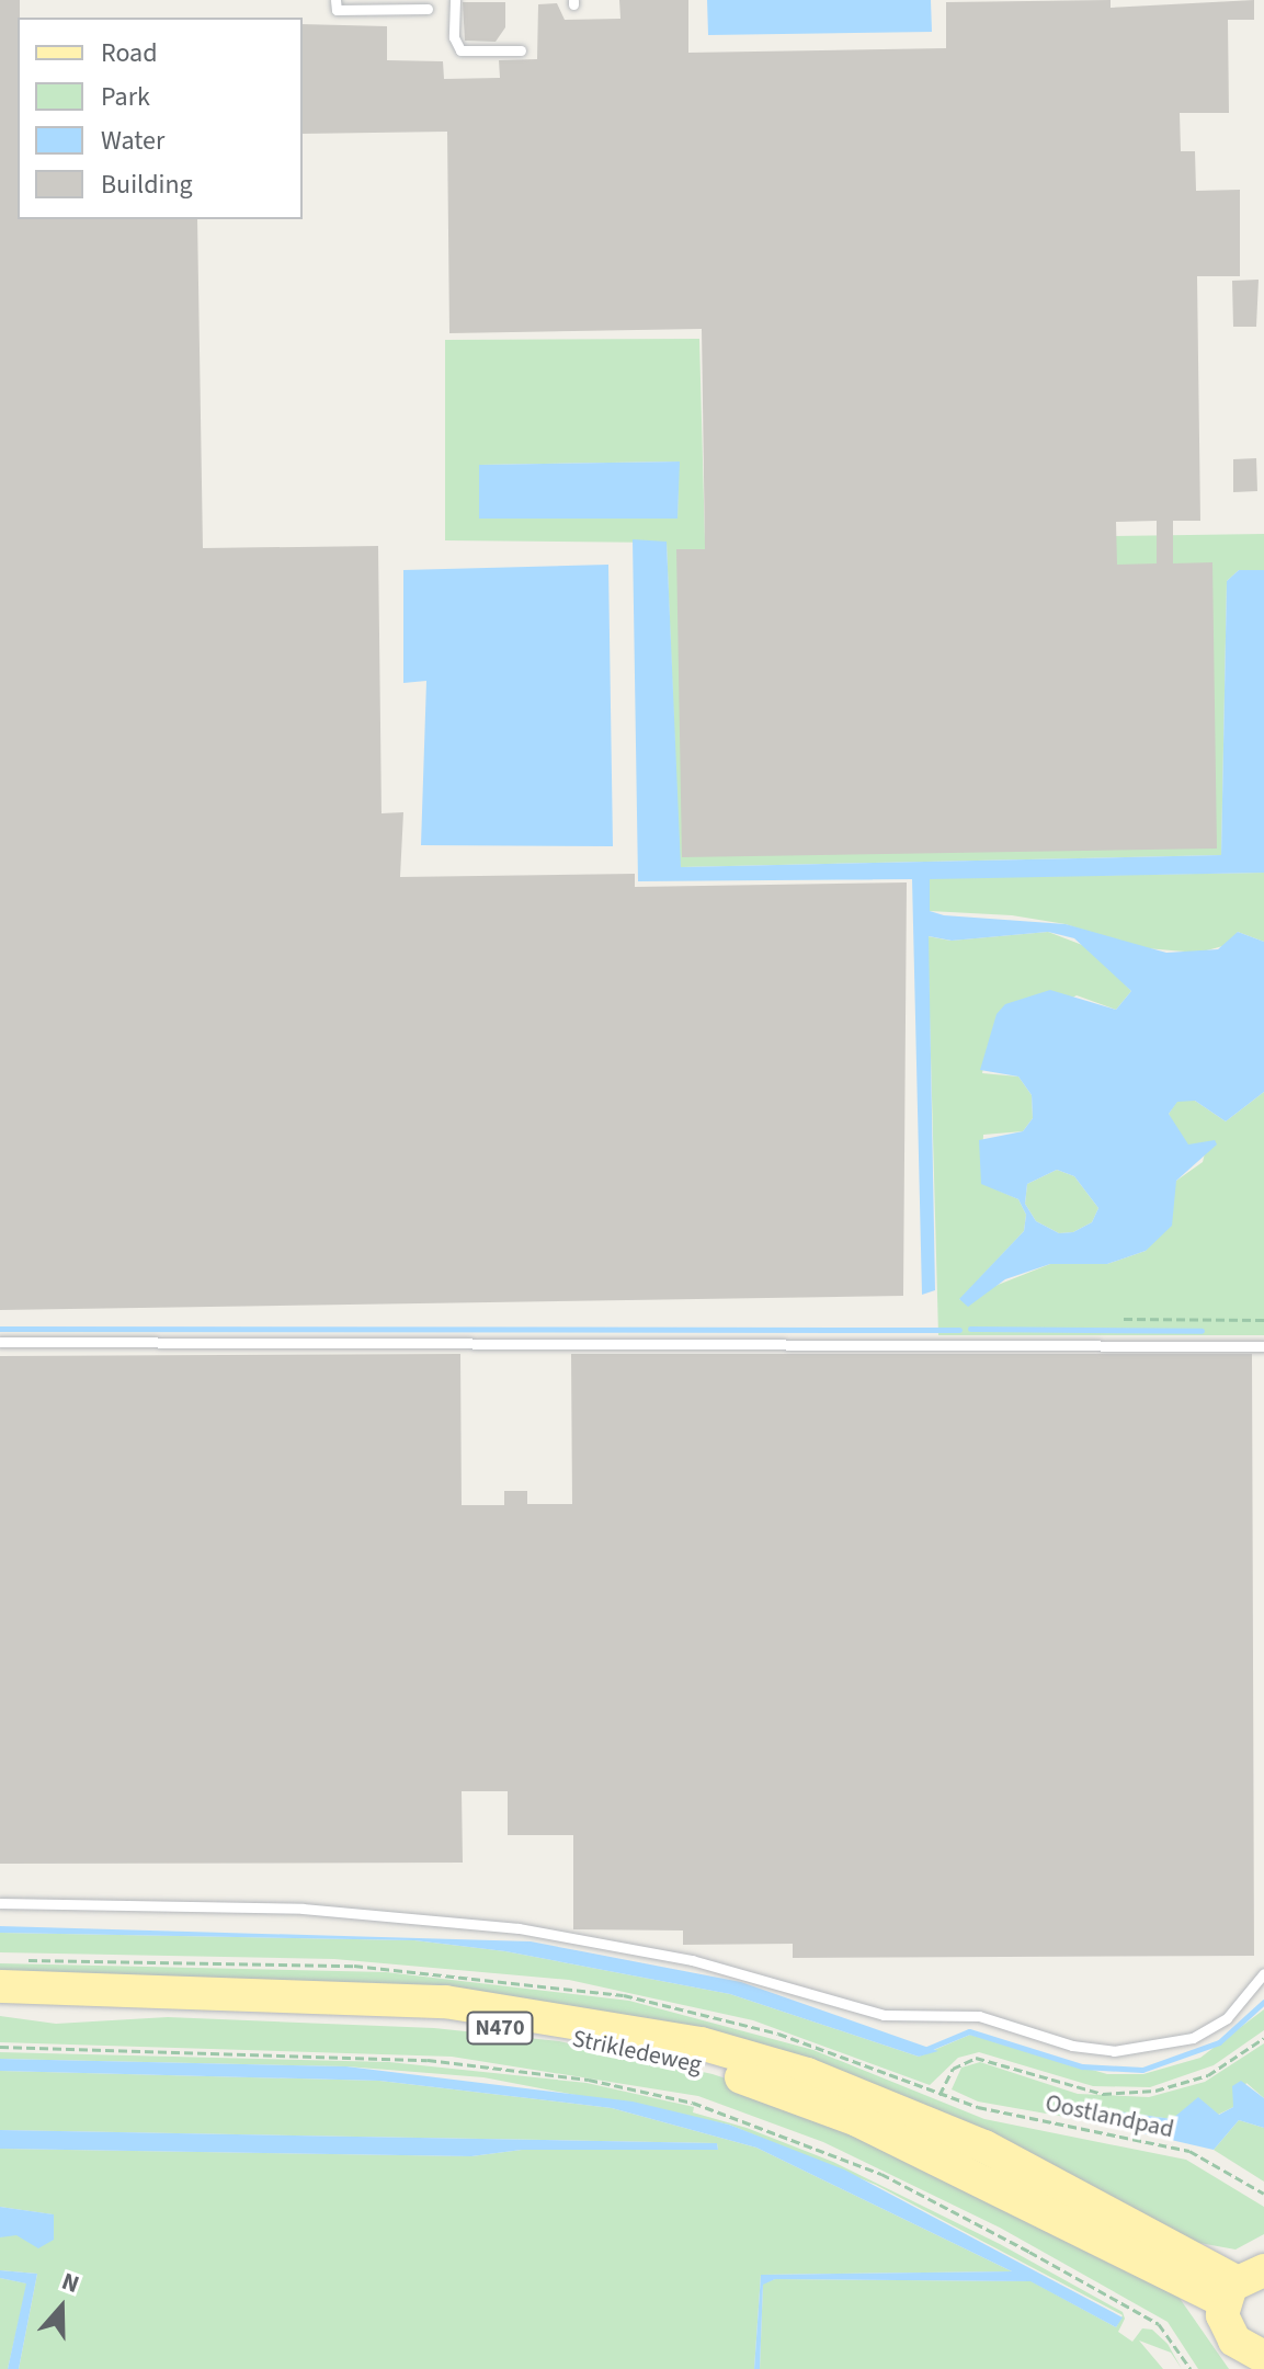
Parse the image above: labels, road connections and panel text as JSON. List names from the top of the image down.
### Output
{
  "streets": {
    "main road": ["N470", "Strikledeweg"],
    "path": ["Oostlandpad"]
  },
  "crossings": [
    ["N470", "Strikledeweg"]
  ],
  "legend": [
    "Road",
    "Park",
    "Water",
    "Building"
  ],
  "north": "top"
}
